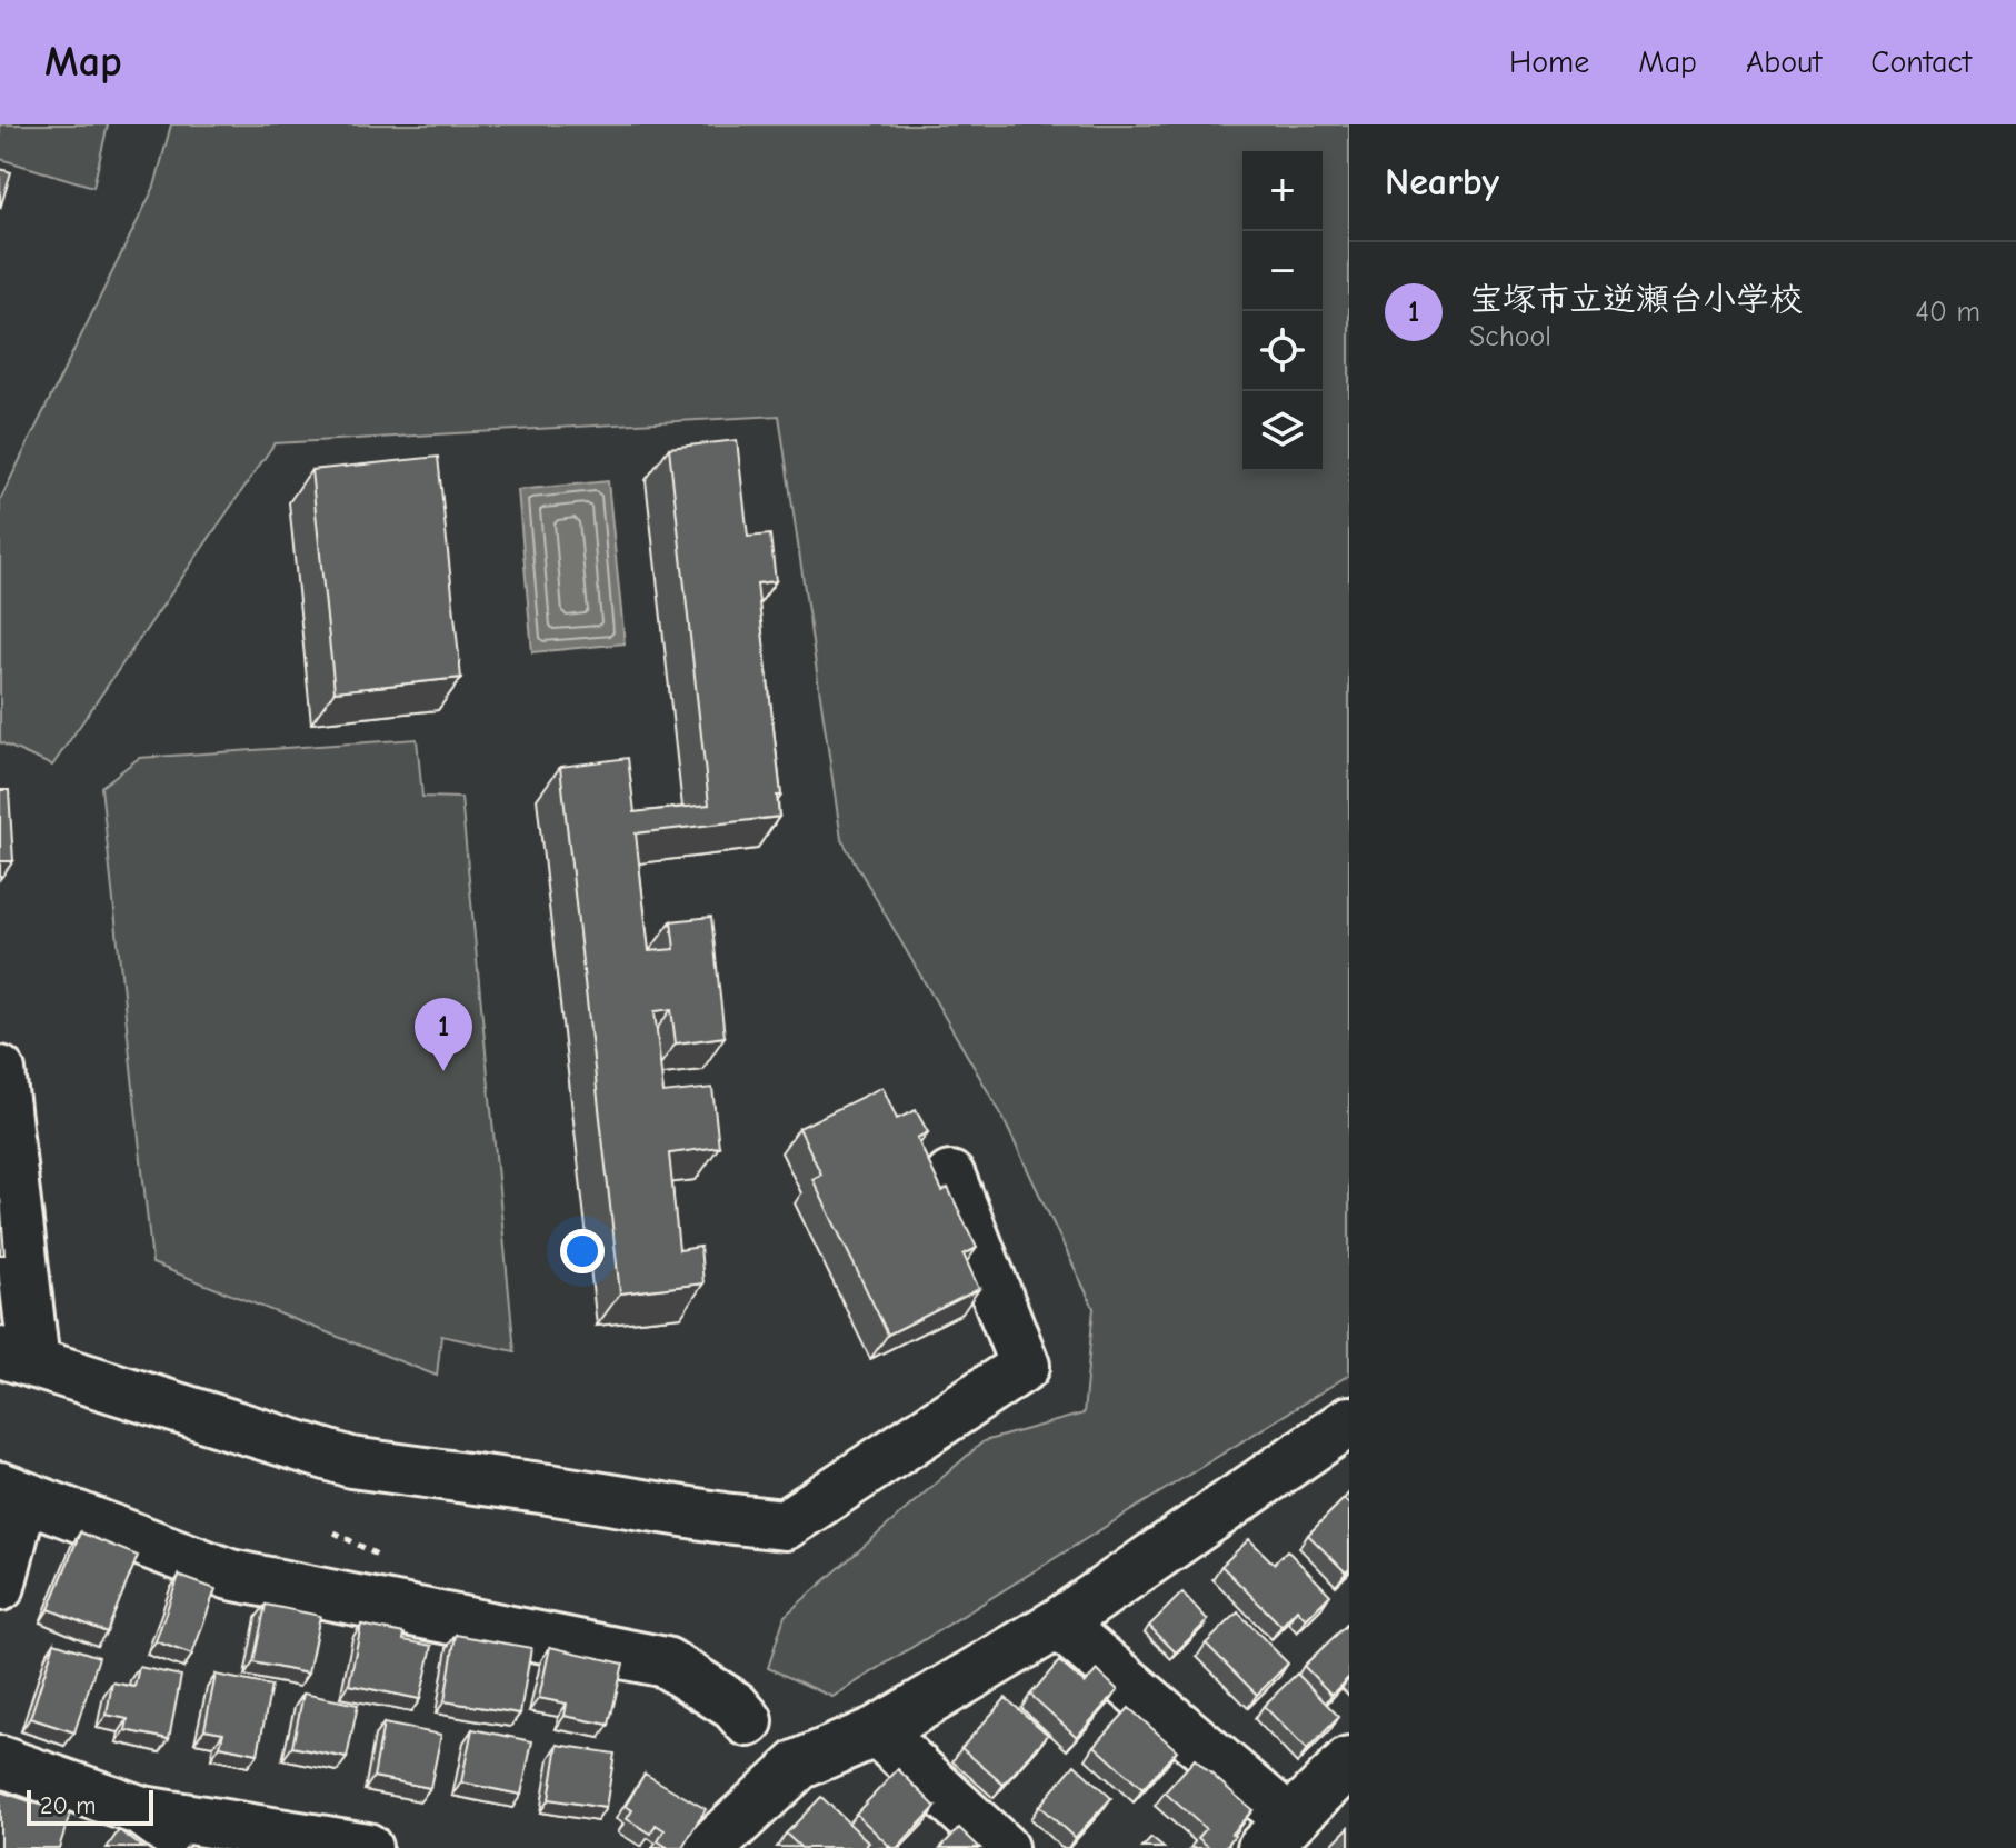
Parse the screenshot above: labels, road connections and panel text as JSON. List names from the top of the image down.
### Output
{
  "scale_bar": "20 m",
  "page": {
    "header": "Map",
    "nav": [
      "Home",
      "Map",
      "About",
      "Contact"
    ],
    "heading": "Nearby",
    "map_buttons": ["+", "−"],
    "list": [
      {
        "mark": "1",
        "name": "宝塚市立逆瀬台小学校",
        "note": "School",
        "value": "40 m"
      }
    ],
    "pins": "1",
    "scale": "20 m"
  }
}
